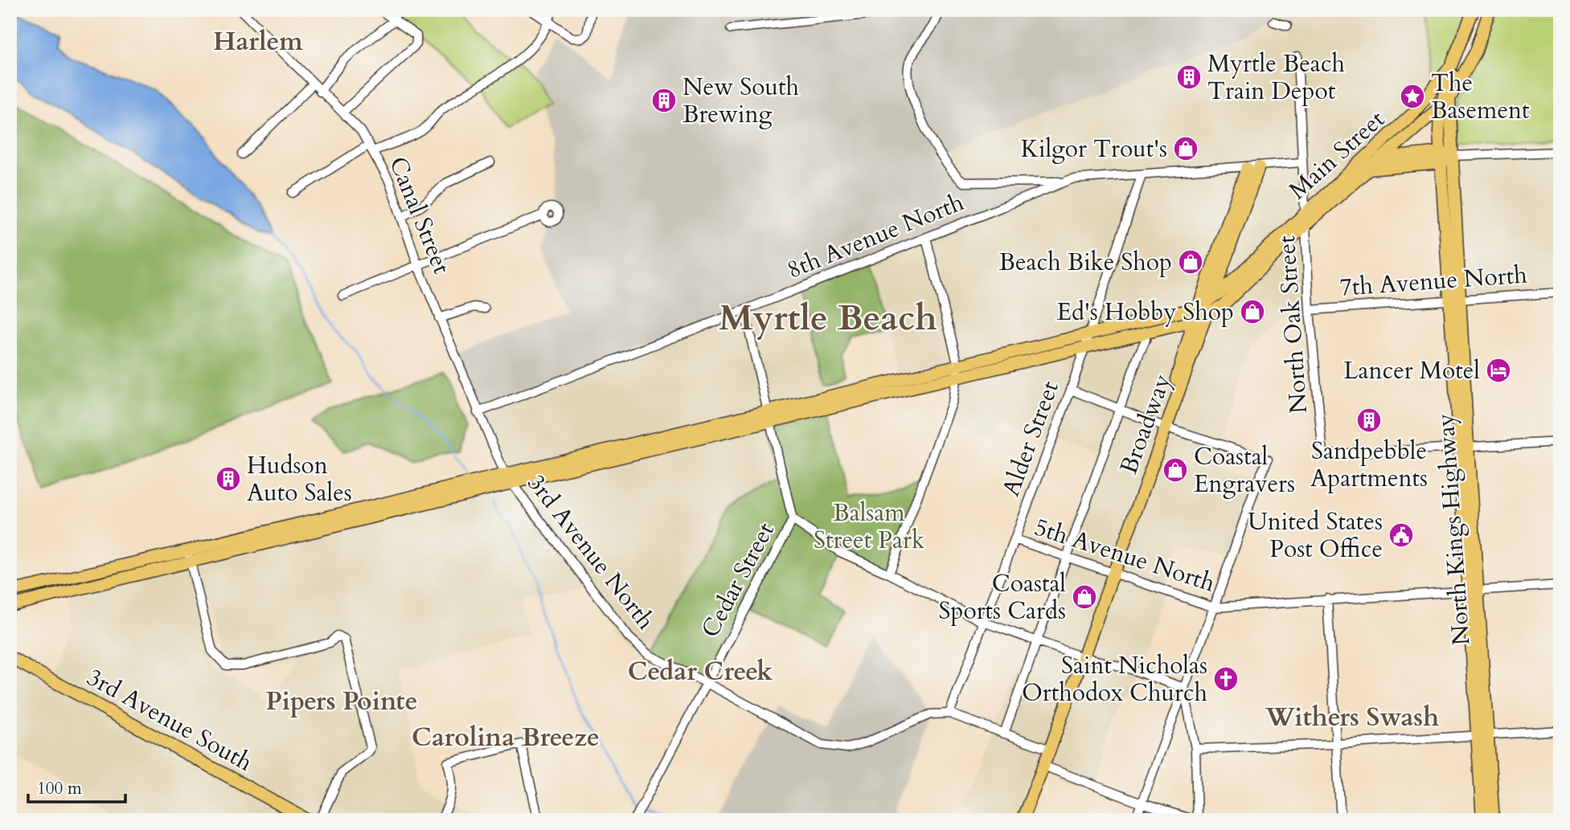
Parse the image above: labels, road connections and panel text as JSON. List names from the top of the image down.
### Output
{
  "streets": {
    "main road": [
      "Main Street",
      "Broadway",
      "North Kings Highway",
      "3rd Avenue South"
    ],
    "street": [
      "Canal Street",
      "8th Avenue North",
      "7th Avenue North",
      "North Oak Street",
      "Alder Street",
      "3rd Avenue North",
      "5th Avenue North",
      "Cedar Street"
    ]
  },
  "crossings": [
    ["Main Street", "North Oak Street"],
    ["Main Street", "Broadway"],
    ["Main Street", "Alder Street"],
    ["Main Street", "North Kings Highway"],
    ["Canal Street", "8th Avenue North"],
    ["Canal Street", "3rd Avenue North"],
    ["8th Avenue North", "North Oak Street"],
    ["8th Avenue North", "Broadway"],
    ["8th Avenue North", "Alder Street"],
    ["8th Avenue North", "Cedar Street"],
    ["7th Avenue North", "North Oak Street"],
    ["7th Avenue North", "North Kings Highway"],
    ["North Oak Street", "North Kings Highway"],
    ["Broadway", "5th Avenue North"],
    ["Alder Street", "3rd Avenue North"],
    ["Alder Street", "5th Avenue North"],
    ["North Kings Highway", "5th Avenue North"],
    ["3rd Avenue North", "Cedar Street"]
  ],
  "districts": [
    "Harlem",
    "Myrtle Beach",
    "Cedar Creek",
    "Pipers Pointe",
    "Withers Swash",
    "Carolina Breeze"
  ],
  "parks": ["Balsam Street Park"],
  "places": {
    "building": [
      "Myrtle Beach Train Depot",
      "New South Brewing",
      "Sandpebble Apartments",
      "Hudson Auto Sales"
    ],
    "place": ["The Basement"],
    "shop": [
      "Kilgor Trout's",
      "Beach Bike Shop",
      "Ed's Hobby Shop",
      "Coastal Engravers",
      "Coastal Sports Cards"
    ],
    "hotel": ["Lancer Motel"],
    "public building": ["United States Post Office"],
    "church": ["Saint Nicholas Orthodox Church"]
  },
  "scale_bar": "100 m"
}
